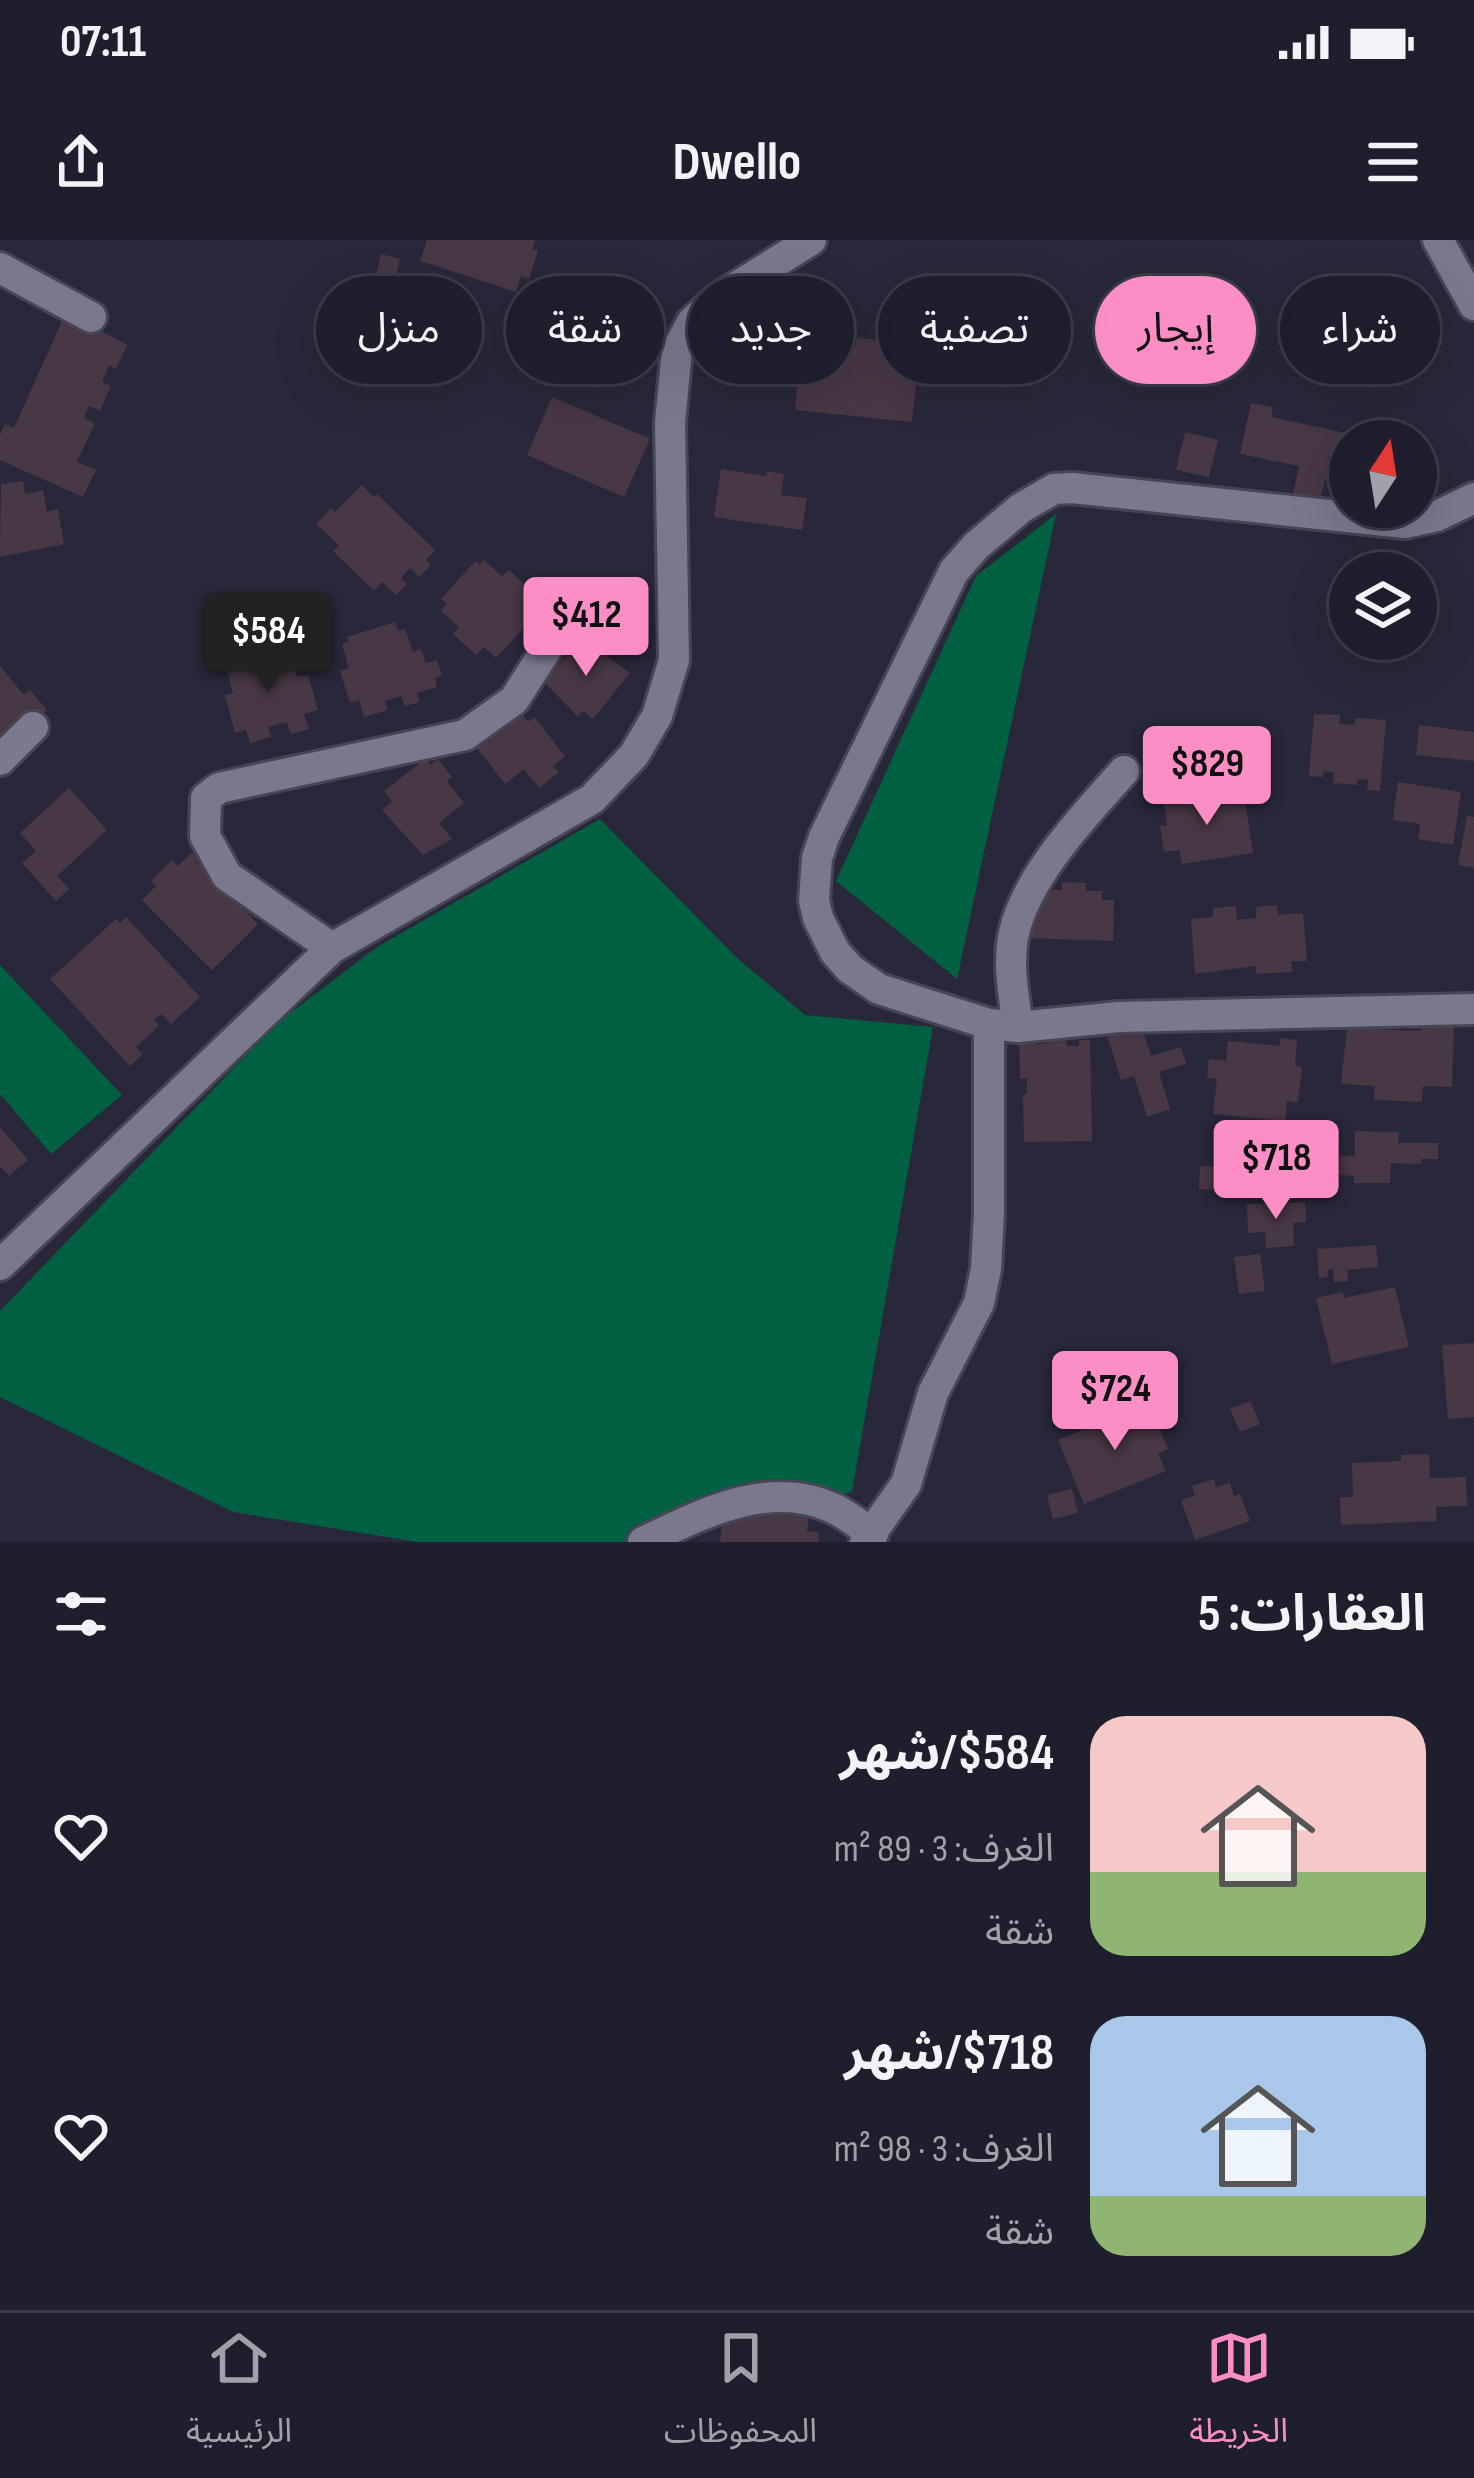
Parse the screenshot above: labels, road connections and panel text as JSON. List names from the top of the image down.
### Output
{
  "north": "top",
  "page": {
    "status": "07:11",
    "header": "Dwello",
    "chip": [
      "شراء",
      "إيجار",
      "تصفية",
      "جديد",
      "شقة",
      "منزل"
    ],
    "price": [
      "$412",
      "$584",
      "$829",
      "$718",
      "$724"
    ],
    "heading": "العقارات: 5",
    "list": [
      {
        "name": "$584/شهر",
        "note": "الغرف: 3 · 89 m² · شقة"
      },
      {
        "name": "$718/شهر",
        "note": "الغرف: 3 · 98 m² · شقة"
      }
    ],
    "tabs": ["الخريطة", "المحفوظات", "الرئيسية"]
  }
}
